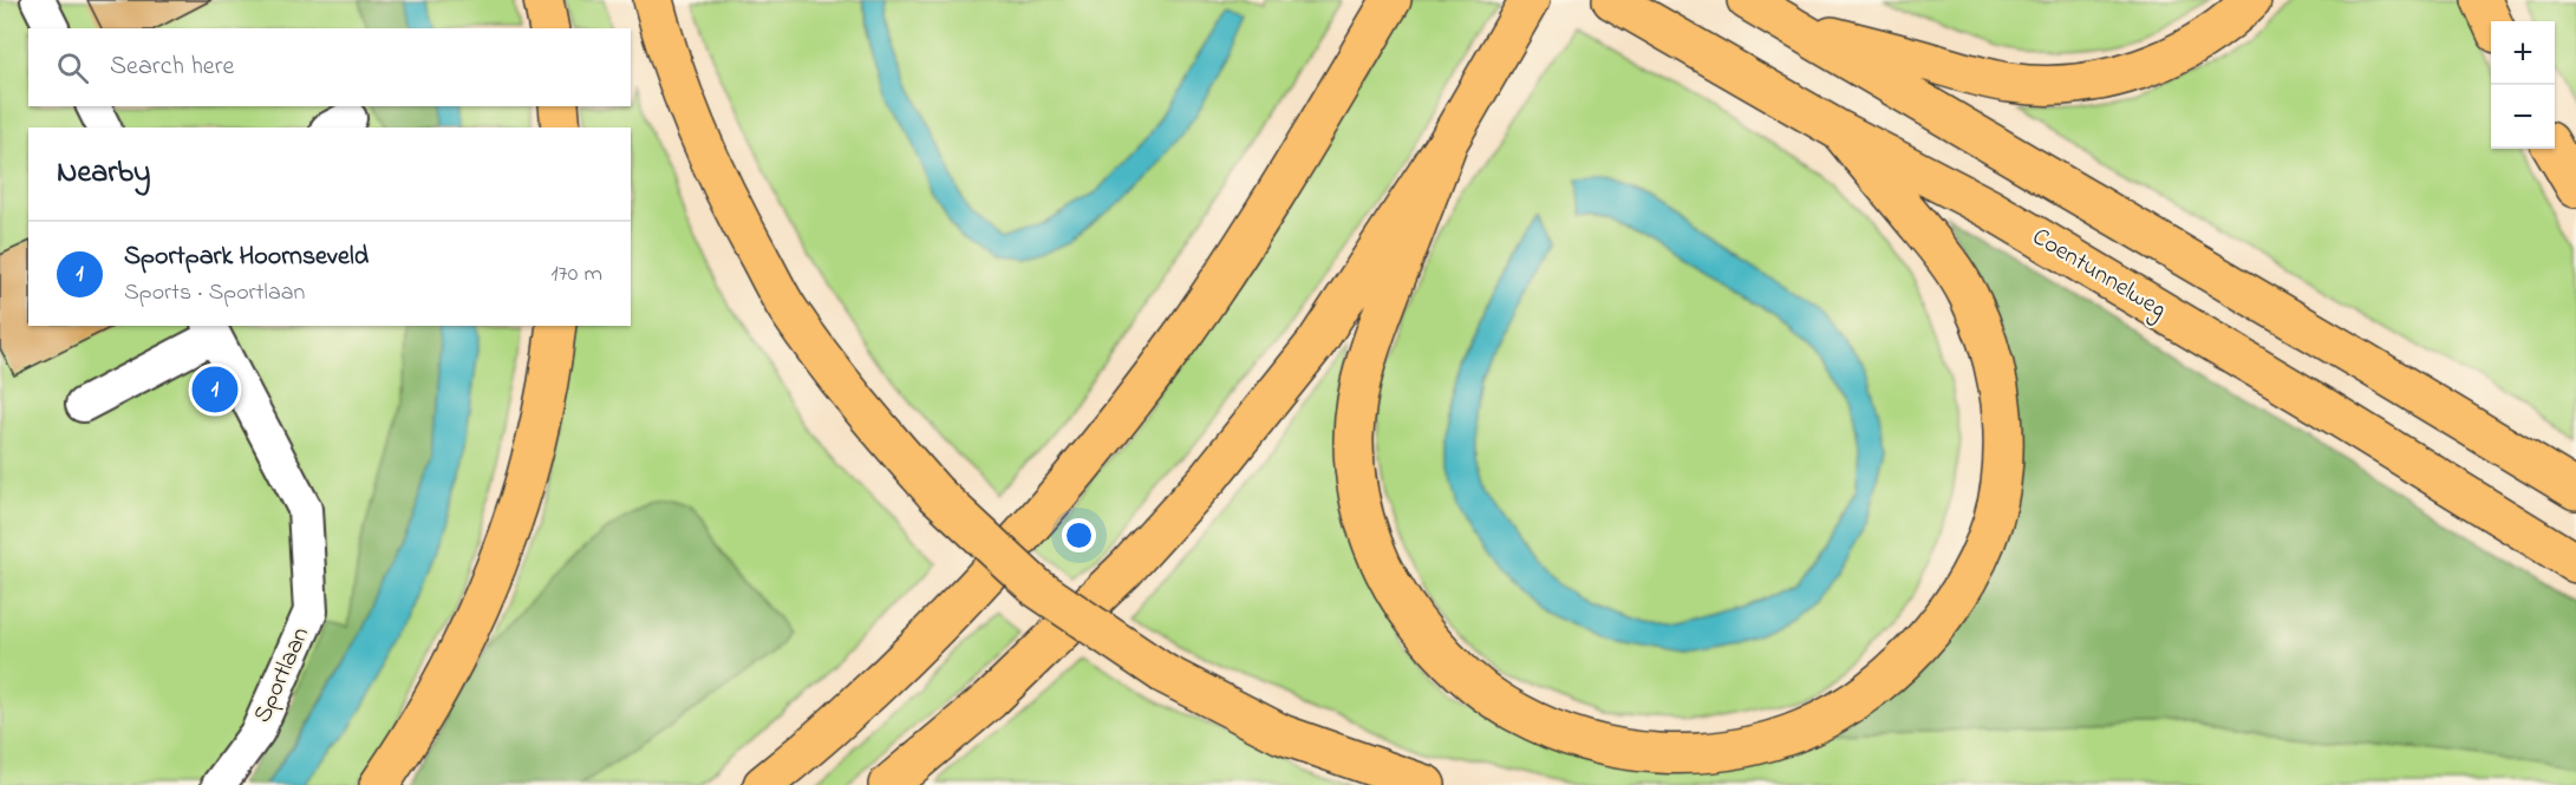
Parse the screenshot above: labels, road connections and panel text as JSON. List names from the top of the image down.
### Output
{
  "streets": {
    "highway": ["Coentunnelweg"],
    "street": ["Sportlaan"]
  },
  "page": {
    "map_buttons": ["+", "−"],
    "search": "Search here",
    "heading": "Nearby",
    "list": [
      {
        "mark": "1",
        "name": "Sportpark Hoornseveld",
        "note": "Sports · Sportlaan",
        "value": "170 m"
      }
    ],
    "pins": "1"
  }
}
